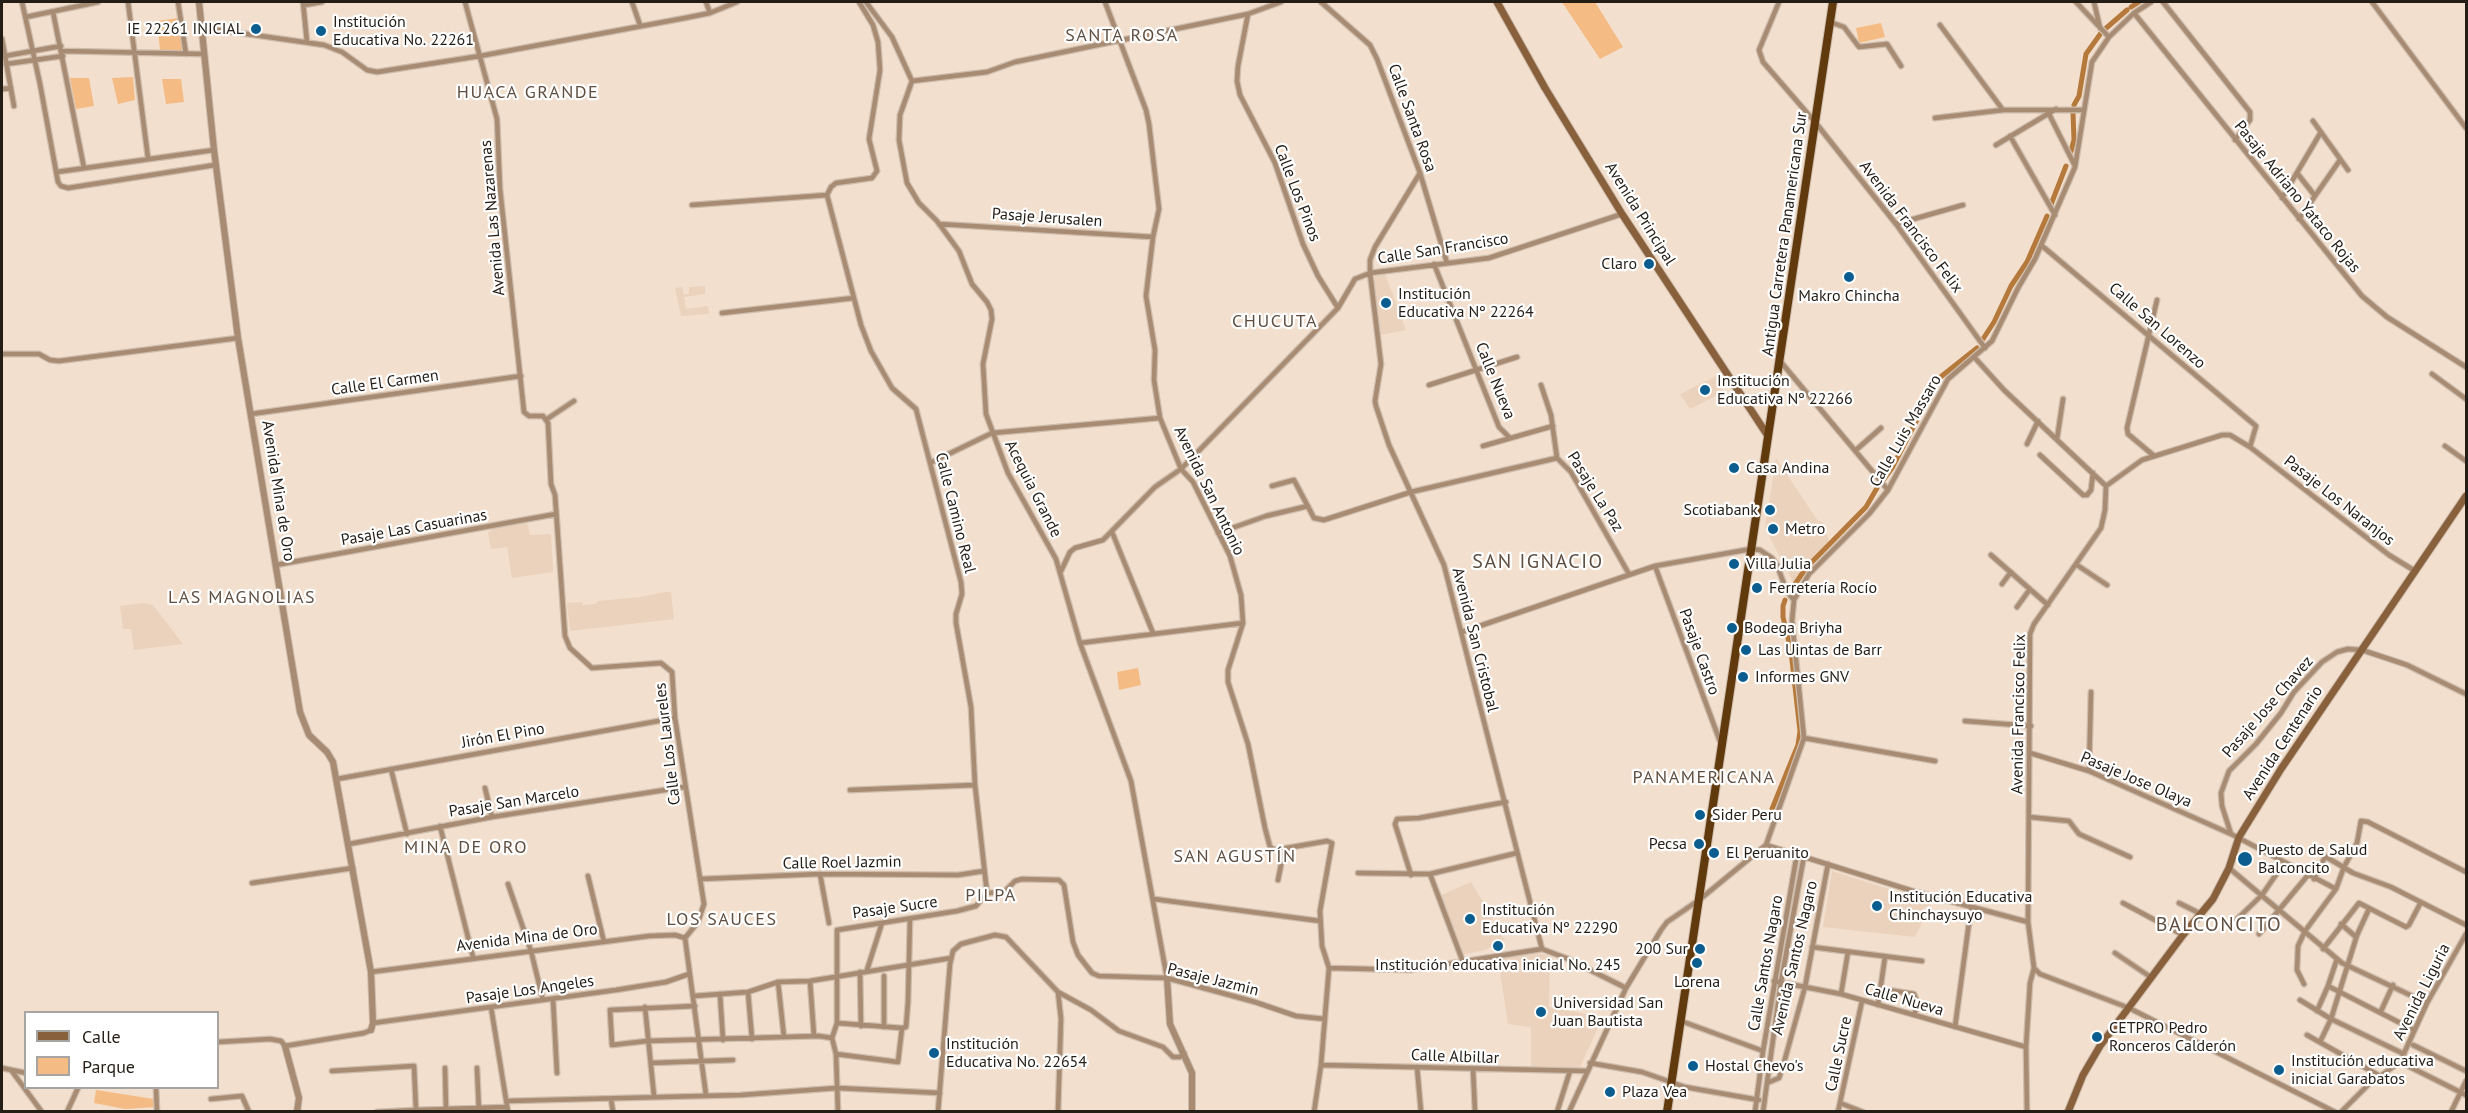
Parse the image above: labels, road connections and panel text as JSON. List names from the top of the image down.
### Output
{
  "streets": {
    "highway": ["Antigua Carretera Panamericana Sur"],
    "main road": ["Avenida Principal", "Avenida Centenario"],
    "street": [
      "Calle Santa Rosa",
      "Calle Los Pinos",
      "Pasaje Adriano Yataco Rojas",
      "Avenida Las Nazarenas",
      "Pasaje Jerusalen",
      "Avenida Francisco Felix",
      "Calle San Francisco",
      "Calle San Lorenzo",
      "Calle Nueva",
      "Calle El Carmen",
      "Calle Luis Massaro",
      "Acequia Grande",
      "Avenida Mina de Oro",
      "Avenida San Antonio",
      "Pasaje La Paz",
      "Pasaje Los Naranjos",
      "Calle Camino Real",
      "Pasaje Las Casuarinas",
      "Avenida San Cristobal",
      "Pasaje Castro",
      "Pasaje Jose Chavez",
      "Jirón El Pino",
      "Calle Los Laureles",
      "Pasaje Jose Olaya",
      "Pasaje San Marcelo",
      "Calle Roel Jazmin",
      "Pasaje Sucre",
      "Avenida Santos Nagaro",
      "Calle Santos Nagaro",
      "Pasaje Jazmin",
      "Pasaje Los Angeles",
      "Avenida Liguria",
      "Calle Sucre",
      "Calle Albillar"
    ]
  },
  "crossings": [
    ["Calle Santa Rosa", "Calle San Francisco"],
    ["Calle Santa Rosa", "Avenida San Cristobal"],
    ["Pasaje Adriano Yataco Rojas", "Calle Luis Massaro"],
    ["Avenida Principal", "Antigua Carretera Panamericana Sur"],
    ["Avenida Principal", "Calle San Francisco"],
    ["Avenida Las Nazarenas", "Calle El Carmen"],
    ["Avenida Las Nazarenas", "Calle Los Laureles"],
    ["Pasaje Jerusalen", "Acequia Grande"],
    ["Pasaje Jerusalen", "Avenida San Antonio"],
    ["Avenida Francisco Felix", "Antigua Carretera Panamericana Sur"],
    ["Avenida Francisco Felix", "Calle Nueva"],
    ["Avenida Francisco Felix", "Calle Luis Massaro"],
    ["Avenida Francisco Felix", "Pasaje Los Naranjos"],
    ["Avenida Francisco Felix", "Pasaje Jose Olaya"],
    ["Antigua Carretera Panamericana Sur", "Pasaje Castro"],
    ["Calle San Francisco", "Calle Nueva"],
    ["Calle San Francisco", "Avenida San Cristobal"],
    ["Calle San Lorenzo", "Calle Luis Massaro"],
    ["Calle San Lorenzo", "Pasaje Los Naranjos"],
    ["Calle Nueva", "Avenida Santos Nagaro"],
    ["Calle Nueva", "Calle Santos Nagaro"],
    ["Calle Nueva", "Calle Sucre"],
    ["Calle El Carmen", "Avenida Mina de Oro"],
    ["Acequia Grande", "Pasaje Jazmin"],
    ["Avenida Mina de Oro", "Pasaje Las Casuarinas"],
    ["Avenida Mina de Oro", "Jirón El Pino"],
    ["Avenida Mina de Oro", "Calle Los Laureles"],
    ["Avenida Mina de Oro", "Pasaje San Marcelo"],
    ["Avenida Mina de Oro", "Pasaje Los Angeles"],
    ["Pasaje Los Naranjos", "Avenida Centenario"],
    ["Calle Camino Real", "Calle Roel Jazmin"],
    ["Calle Camino Real", "Pasaje Sucre"],
    ["Calle Camino Real", "Pasaje Jazmin"],
    ["Pasaje Las Casuarinas", "Calle Los Laureles"],
    ["Pasaje Jose Chavez", "Avenida Centenario"],
    ["Pasaje Jose Chavez", "Pasaje Jose Olaya"],
    ["Jirón El Pino", "Calle Los Laureles"],
    ["Avenida Centenario", "Pasaje Jose Olaya"],
    ["Calle Los Laureles", "Pasaje San Marcelo"],
    ["Calle Los Laureles", "Calle Roel Jazmin"],
    ["Pasaje Sucre", "Pasaje Jazmin"],
    ["Avenida Santos Nagaro", "Calle Santos Nagaro"]
  ],
  "districts": [
    "SANTA ROSA",
    "HUACA GRANDE",
    "CHUCUTA",
    "SAN IGNACIO",
    "LAS MAGNOLIAS",
    "PANAMERICANA",
    "MINA DE ORO",
    "SAN AGUSTÍN",
    "PILPA",
    "LOS SAUCES",
    "BALCONCITO"
  ],
  "places": [
    "IE 22261 INICIAL",
    "Institución Educativa No. 22261",
    "Claro",
    "Makro Chincha",
    "Institución Educativa Nº 22264",
    "Institución Educativa Nº 22266",
    "Casa Andina",
    "Scotiabank",
    "Metro",
    "Villa Julia",
    "Ferretería Rocío",
    "Bodega Briyha",
    "Las Uintas de Barr",
    "Informes GNV",
    "Sider Peru",
    "Pecsa",
    "El Peruanito",
    "Puesto de Salud Balconcito",
    "Institución Educativa Chinchaysuyo",
    "Institución Educativa Nº 22290",
    "Institución educativa inicial No. 245",
    "200 Sur",
    "Lorena",
    "Universidad San Juan Bautista",
    "CETPRO Pedro Ronceros Calderón",
    "Institución Educativa No. 22654",
    "Hostal Chevo's",
    "Institución educativa inicial Garabatos",
    "Plaza Vea"
  ],
  "legend": ["Calle", "Parque"]
}
